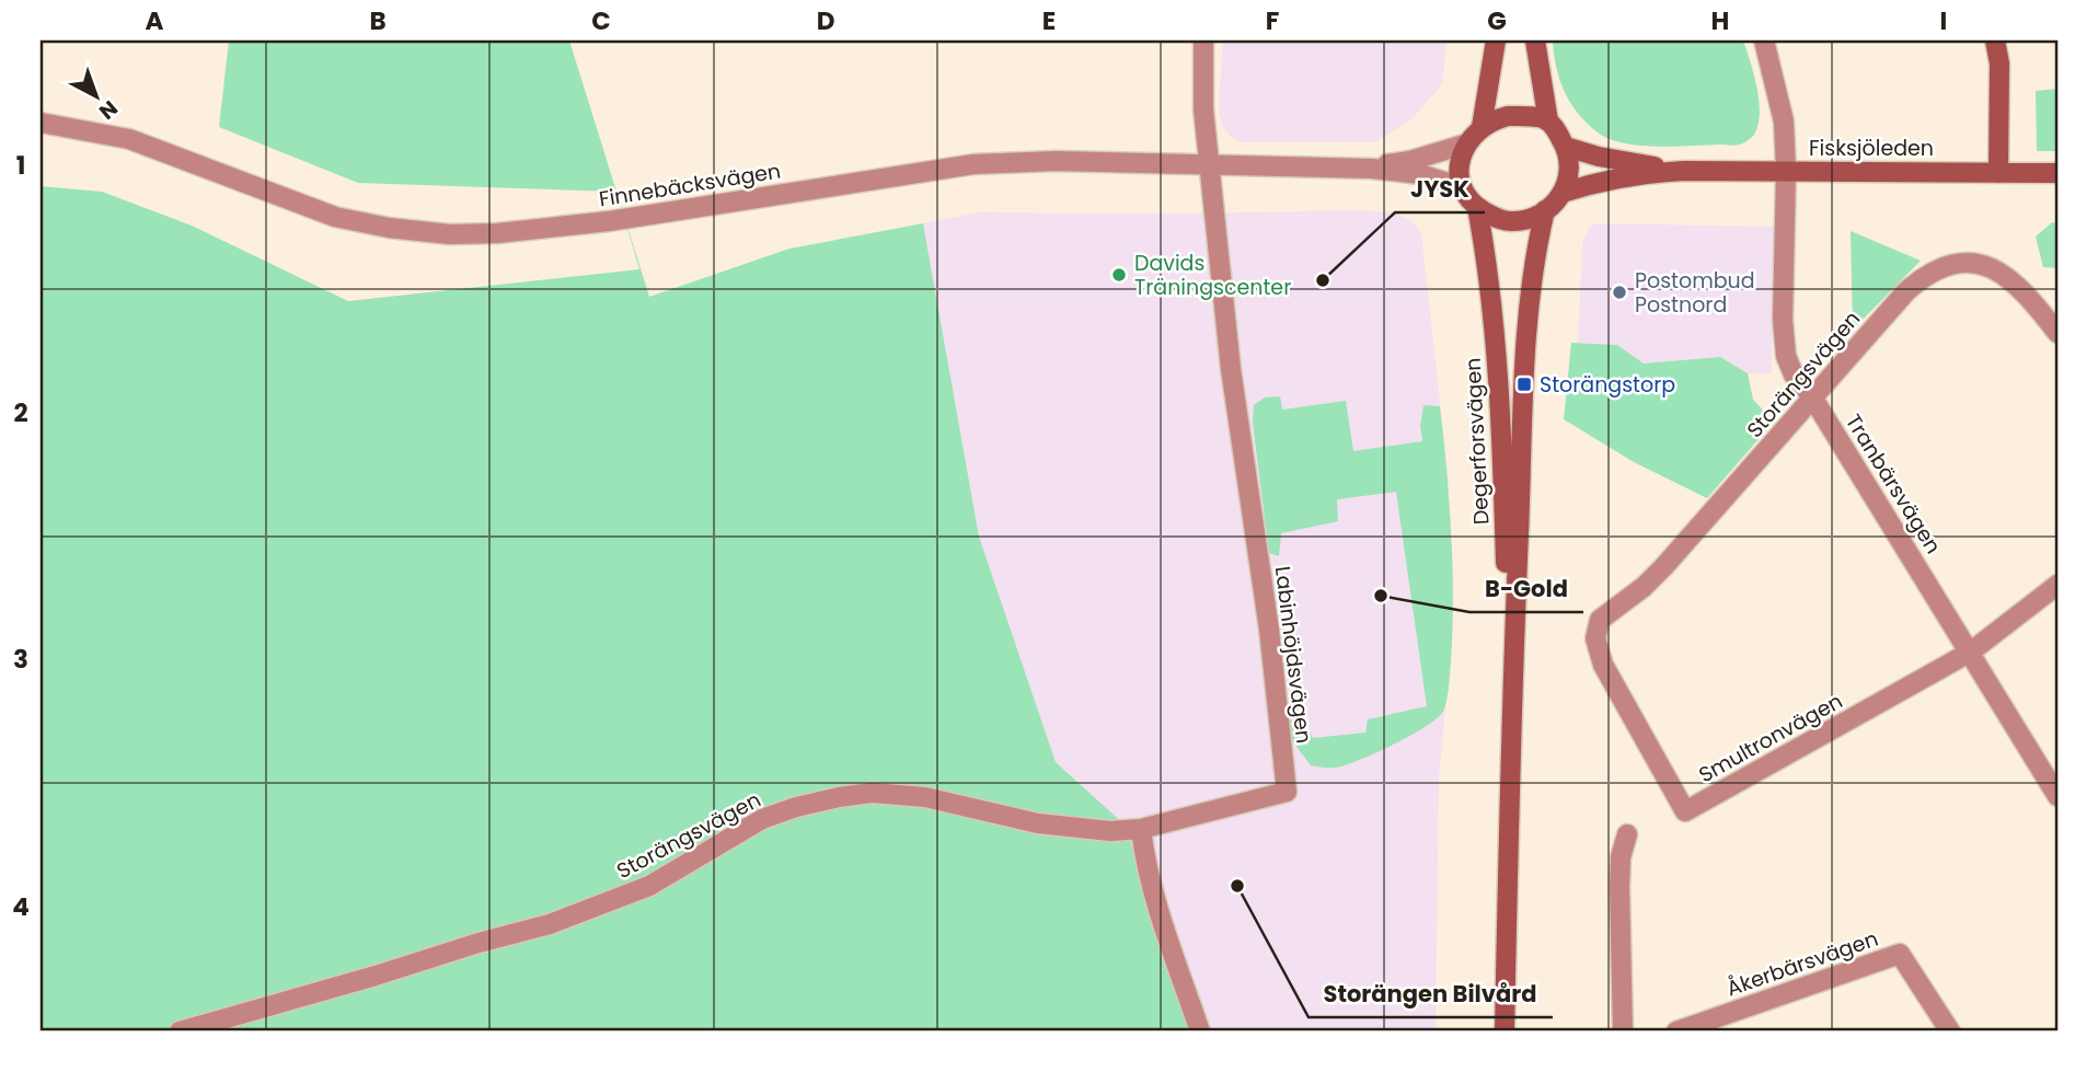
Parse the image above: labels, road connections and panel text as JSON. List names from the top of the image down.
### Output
{
  "streets": {
    "main road": ["Fisksjöleden", "Degerforsvägen"],
    "street": [
      "Finnebäcksvägen",
      "Storängsvägen",
      "Tranbärsvägen",
      "Labinhöjdsvägen",
      "Smultronvägen",
      "Åkerbärsvägen"
    ]
  },
  "crossings": [
    ["Fisksjöleden", "Finnebäcksvägen"],
    ["Fisksjöleden", "Degerforsvägen"],
    ["Fisksjöleden", "Tranbärsvägen"],
    ["Finnebäcksvägen", "Degerforsvägen"],
    ["Finnebäcksvägen", "Labinhöjdsvägen"],
    ["Storängsvägen", "Tranbärsvägen"],
    ["Storängsvägen", "Labinhöjdsvägen"],
    ["Storängsvägen", "Smultronvägen"],
    ["Tranbärsvägen", "Smultronvägen"]
  ],
  "places": {
    "other": [
      "Davids Träningscenter",
      "JYSK",
      "Postombud Postnord",
      "B-Gold",
      "Storängen Bilvård"
    ],
    "transit": ["Storängstorp"]
  },
  "north": "bottom right",
  "grid": {
    "columns": [
      "A",
      "B",
      "C",
      "D",
      "E",
      "F",
      "G",
      "H",
      "I"
    ],
    "rows": [
      "1",
      "2",
      "3",
      "4"
    ]
  }
}
